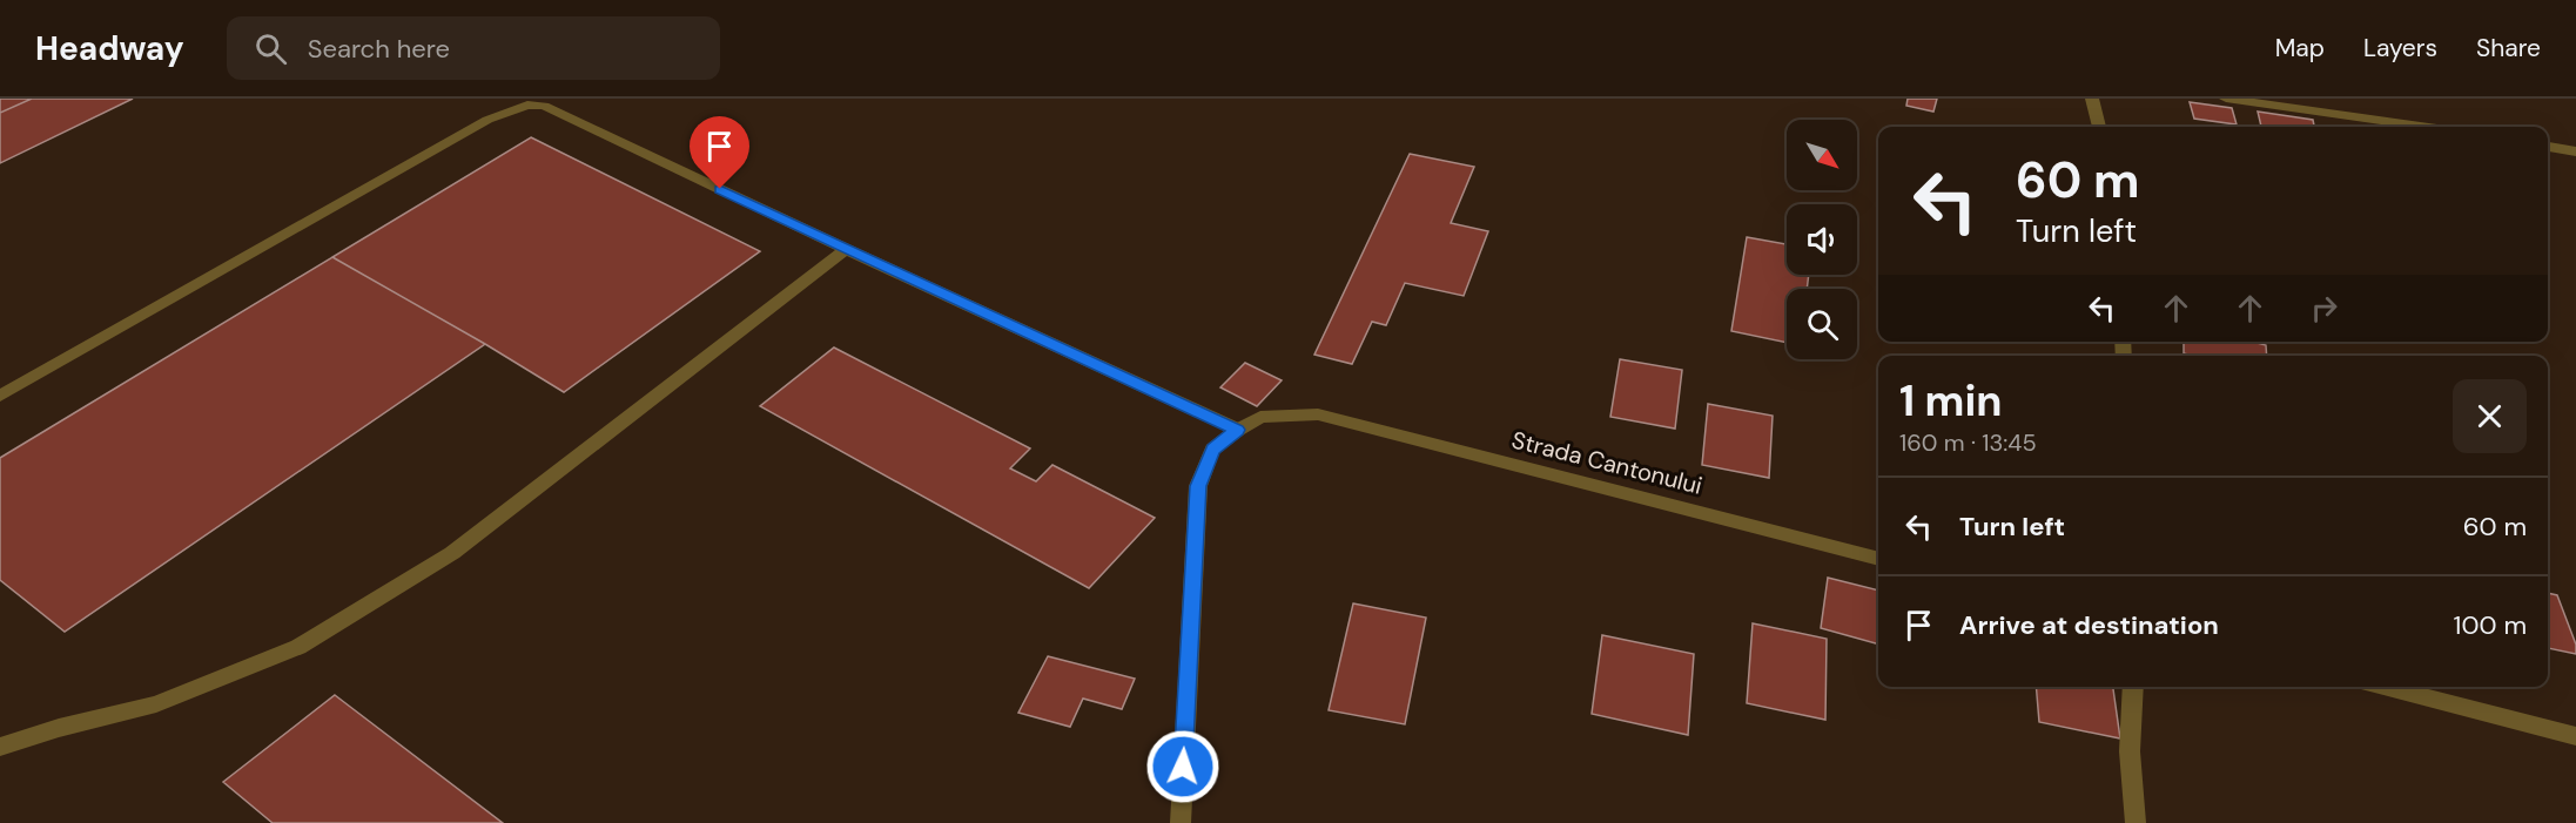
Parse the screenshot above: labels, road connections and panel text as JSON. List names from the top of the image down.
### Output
{
  "streets": {
    "street": ["Strada Cantonului"]
  },
  "north": "bottom right",
  "page": {
    "header": "Headway",
    "search": "Search here",
    "nav": ["Map", "Layers", "Share"],
    "turn": ["60 m", "Turn left"],
    "heading": ["1 min", "160 m · 13:45"],
    "list": [
      {
        "name": "Turn left",
        "value": "60 m"
      },
      {
        "name": "Arrive at destination",
        "value": "100 m"
      }
    ]
  }
}
